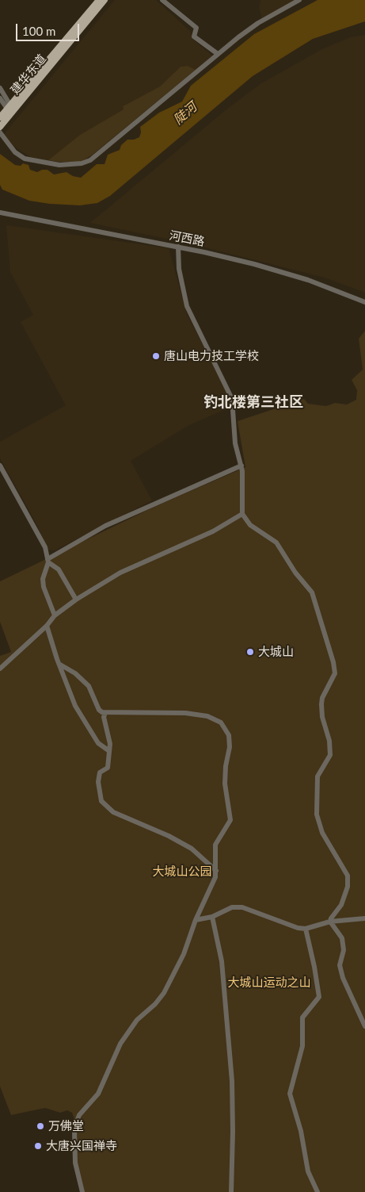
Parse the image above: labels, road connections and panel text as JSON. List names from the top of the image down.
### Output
{
  "streets": {
    "main road": ["建华东道"],
    "street": ["河西路"]
  },
  "districts": ["钓北楼第三社区"],
  "water": ["陡河"],
  "parks": ["大城山公园", "大城山运动之山"],
  "places": [
    "唐山电力技工学校",
    "大城山",
    "万佛堂",
    "大唐兴国禅寺"
  ],
  "scale_bar": "100 m"
}
